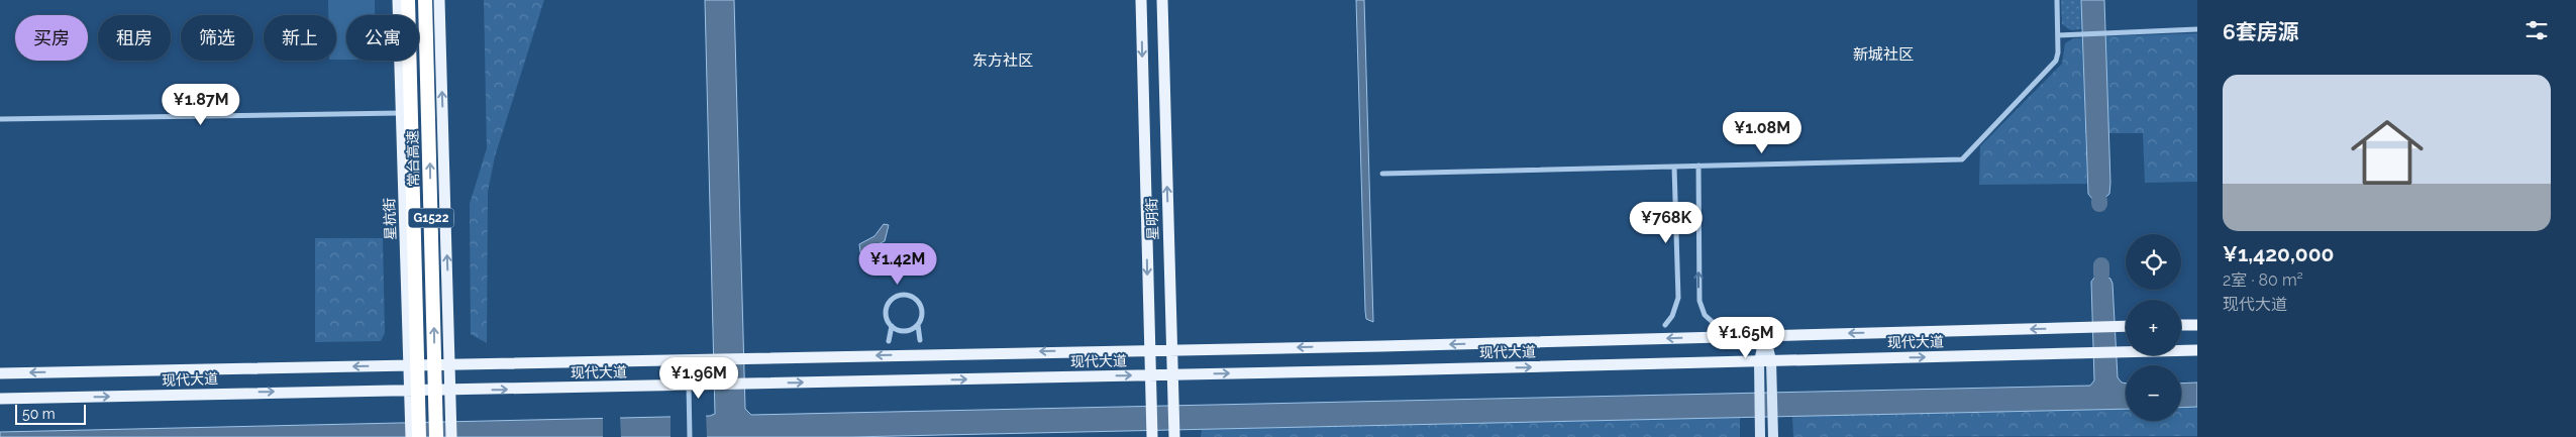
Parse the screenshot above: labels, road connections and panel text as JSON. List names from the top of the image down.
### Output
{
  "streets": {
    "highway": ["常台高速", "G1522"],
    "main road": ["星杭街", "星明街", "现代大道"]
  },
  "crossings": [
    ["星杭街", "现代大道"],
    ["星明街", "现代大道"]
  ],
  "districts": ["新城社区", "东方社区"],
  "scale_bar": "50 m",
  "page": {
    "heading": "6套房源",
    "chip": [
      "买房",
      "租房",
      "筛选",
      "新上",
      "公寓"
    ],
    "list": [
      {
        "name": "¥1,420,000",
        "note": "2室 · 80 m² · 现代大道"
      }
    ],
    "price": [
      "¥1.87M",
      "¥1.08M",
      "¥768K",
      "¥1.42M",
      "¥1.65M",
      "¥1.96M"
    ],
    "map_buttons": ["+", "−"],
    "scale": "50 m"
  }
}
